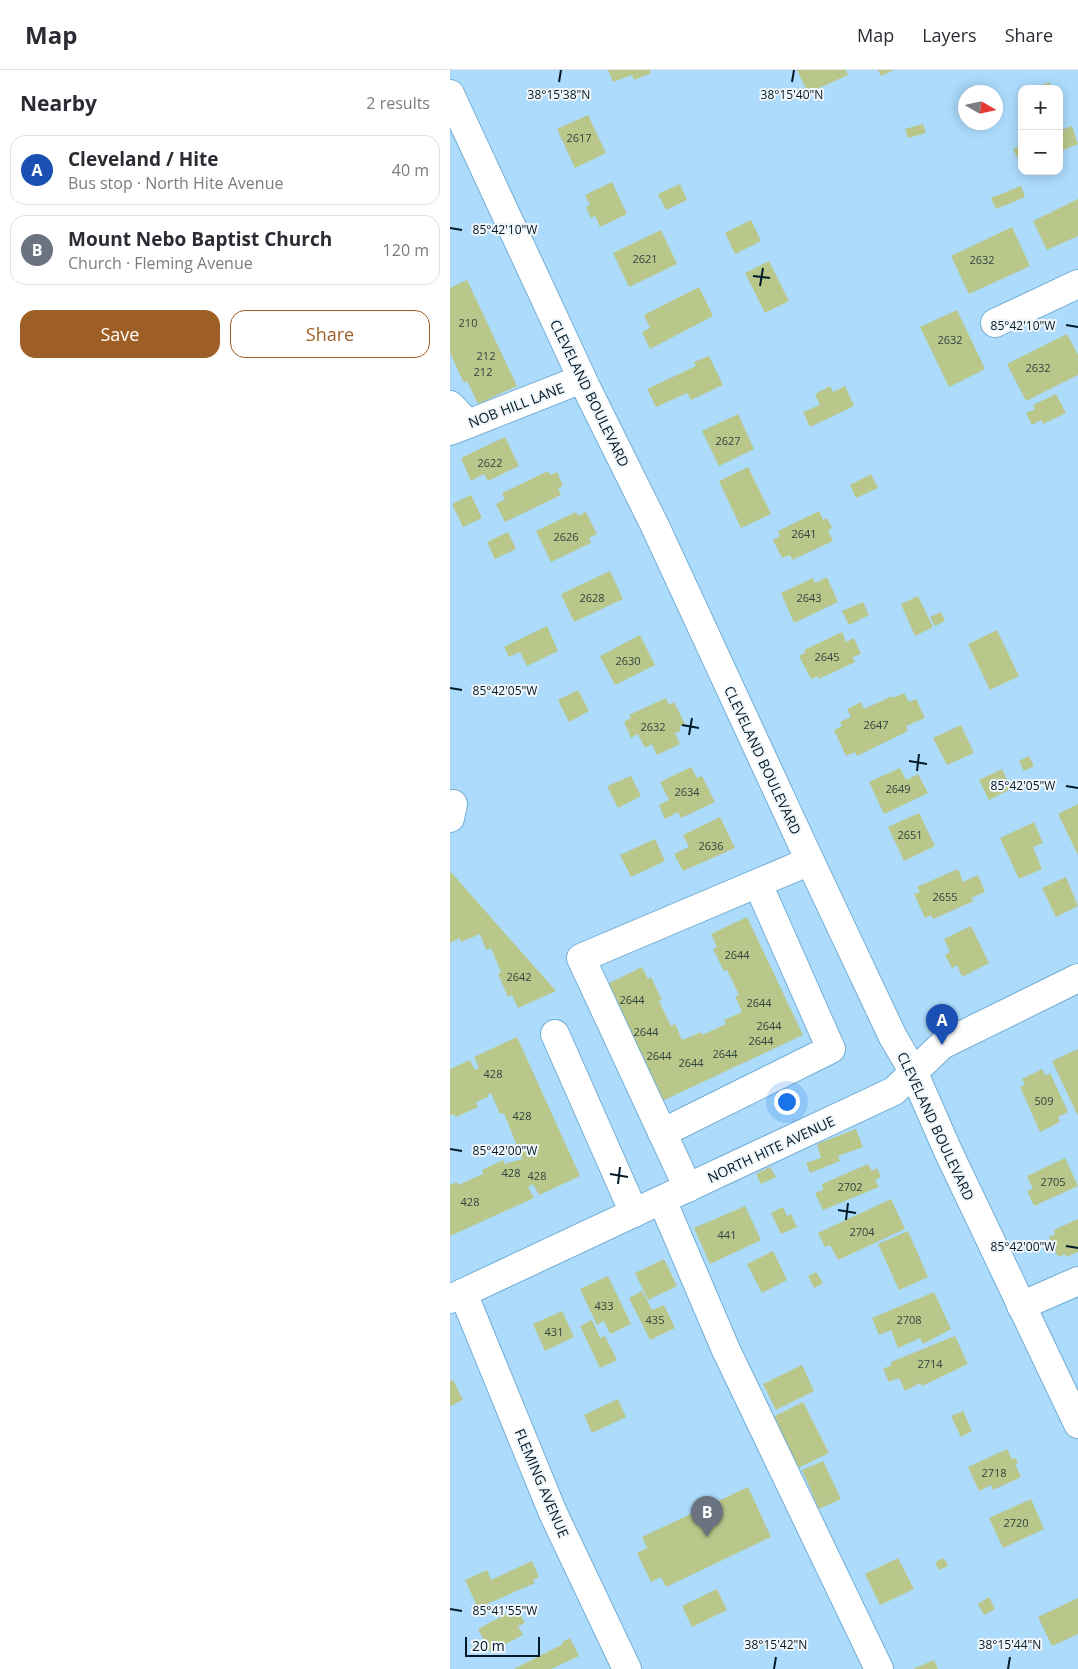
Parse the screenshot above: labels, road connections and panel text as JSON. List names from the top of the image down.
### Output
{
  "streets": {
    "street": [
      "CLEVELAND BOULEVARD",
      "NOB HILL LANE",
      "NORTH HITE AVENUE",
      "FLEMING AVENUE"
    ]
  },
  "crossings": [
    ["CLEVELAND BOULEVARD", "NOB HILL LANE"],
    ["CLEVELAND BOULEVARD", "NORTH HITE AVENUE"],
    ["NORTH HITE AVENUE", "FLEMING AVENUE"]
  ],
  "house_numbers": [
    "2617",
    "2621",
    "2632",
    "210",
    "2632",
    "212",
    "2632",
    "212",
    "2627",
    "2622",
    "2641",
    "2626",
    "2628",
    "2643",
    "2645",
    "2630",
    "2647",
    "2632",
    "2649",
    "2634",
    "2651",
    "2636",
    "2655",
    "2644",
    "2642",
    "2644",
    "2644",
    "2644",
    "2644",
    "2644",
    "2644",
    "2644",
    "2644",
    "428",
    "509",
    "428",
    "428",
    "428",
    "2705",
    "2702",
    "428",
    "2704",
    "441",
    "433",
    "435",
    "2708",
    "431",
    "2714",
    "2718",
    "2720"
  ],
  "scale_bar": "20 m",
  "north": "right",
  "page": {
    "header": "Map",
    "nav": ["Map", "Layers", "Share"],
    "heading": ["Nearby", "2 results"],
    "map_buttons": ["+", "−"],
    "list": [
      {
        "mark": "A",
        "name": "Cleveland / Hite",
        "note": "Bus stop · North Hite Avenue",
        "value": "40 m"
      },
      {
        "mark": "B",
        "name": "Mount Nebo Baptist Church",
        "note": "Church · Fleming Avenue",
        "value": "120 m"
      }
    ],
    "buttons": ["Save", "Share"],
    "pins": ["A", "B"],
    "scale": "20 m"
  },
  "coordinates": [
    "38°15'38\"N",
    "38°15'40\"N",
    "85°42'10\"W",
    "85°42'05\"W",
    "85°42'00\"W",
    "85°41'55\"W",
    "38°15'42\"N",
    "38°15'44\"N"
  ]
}
